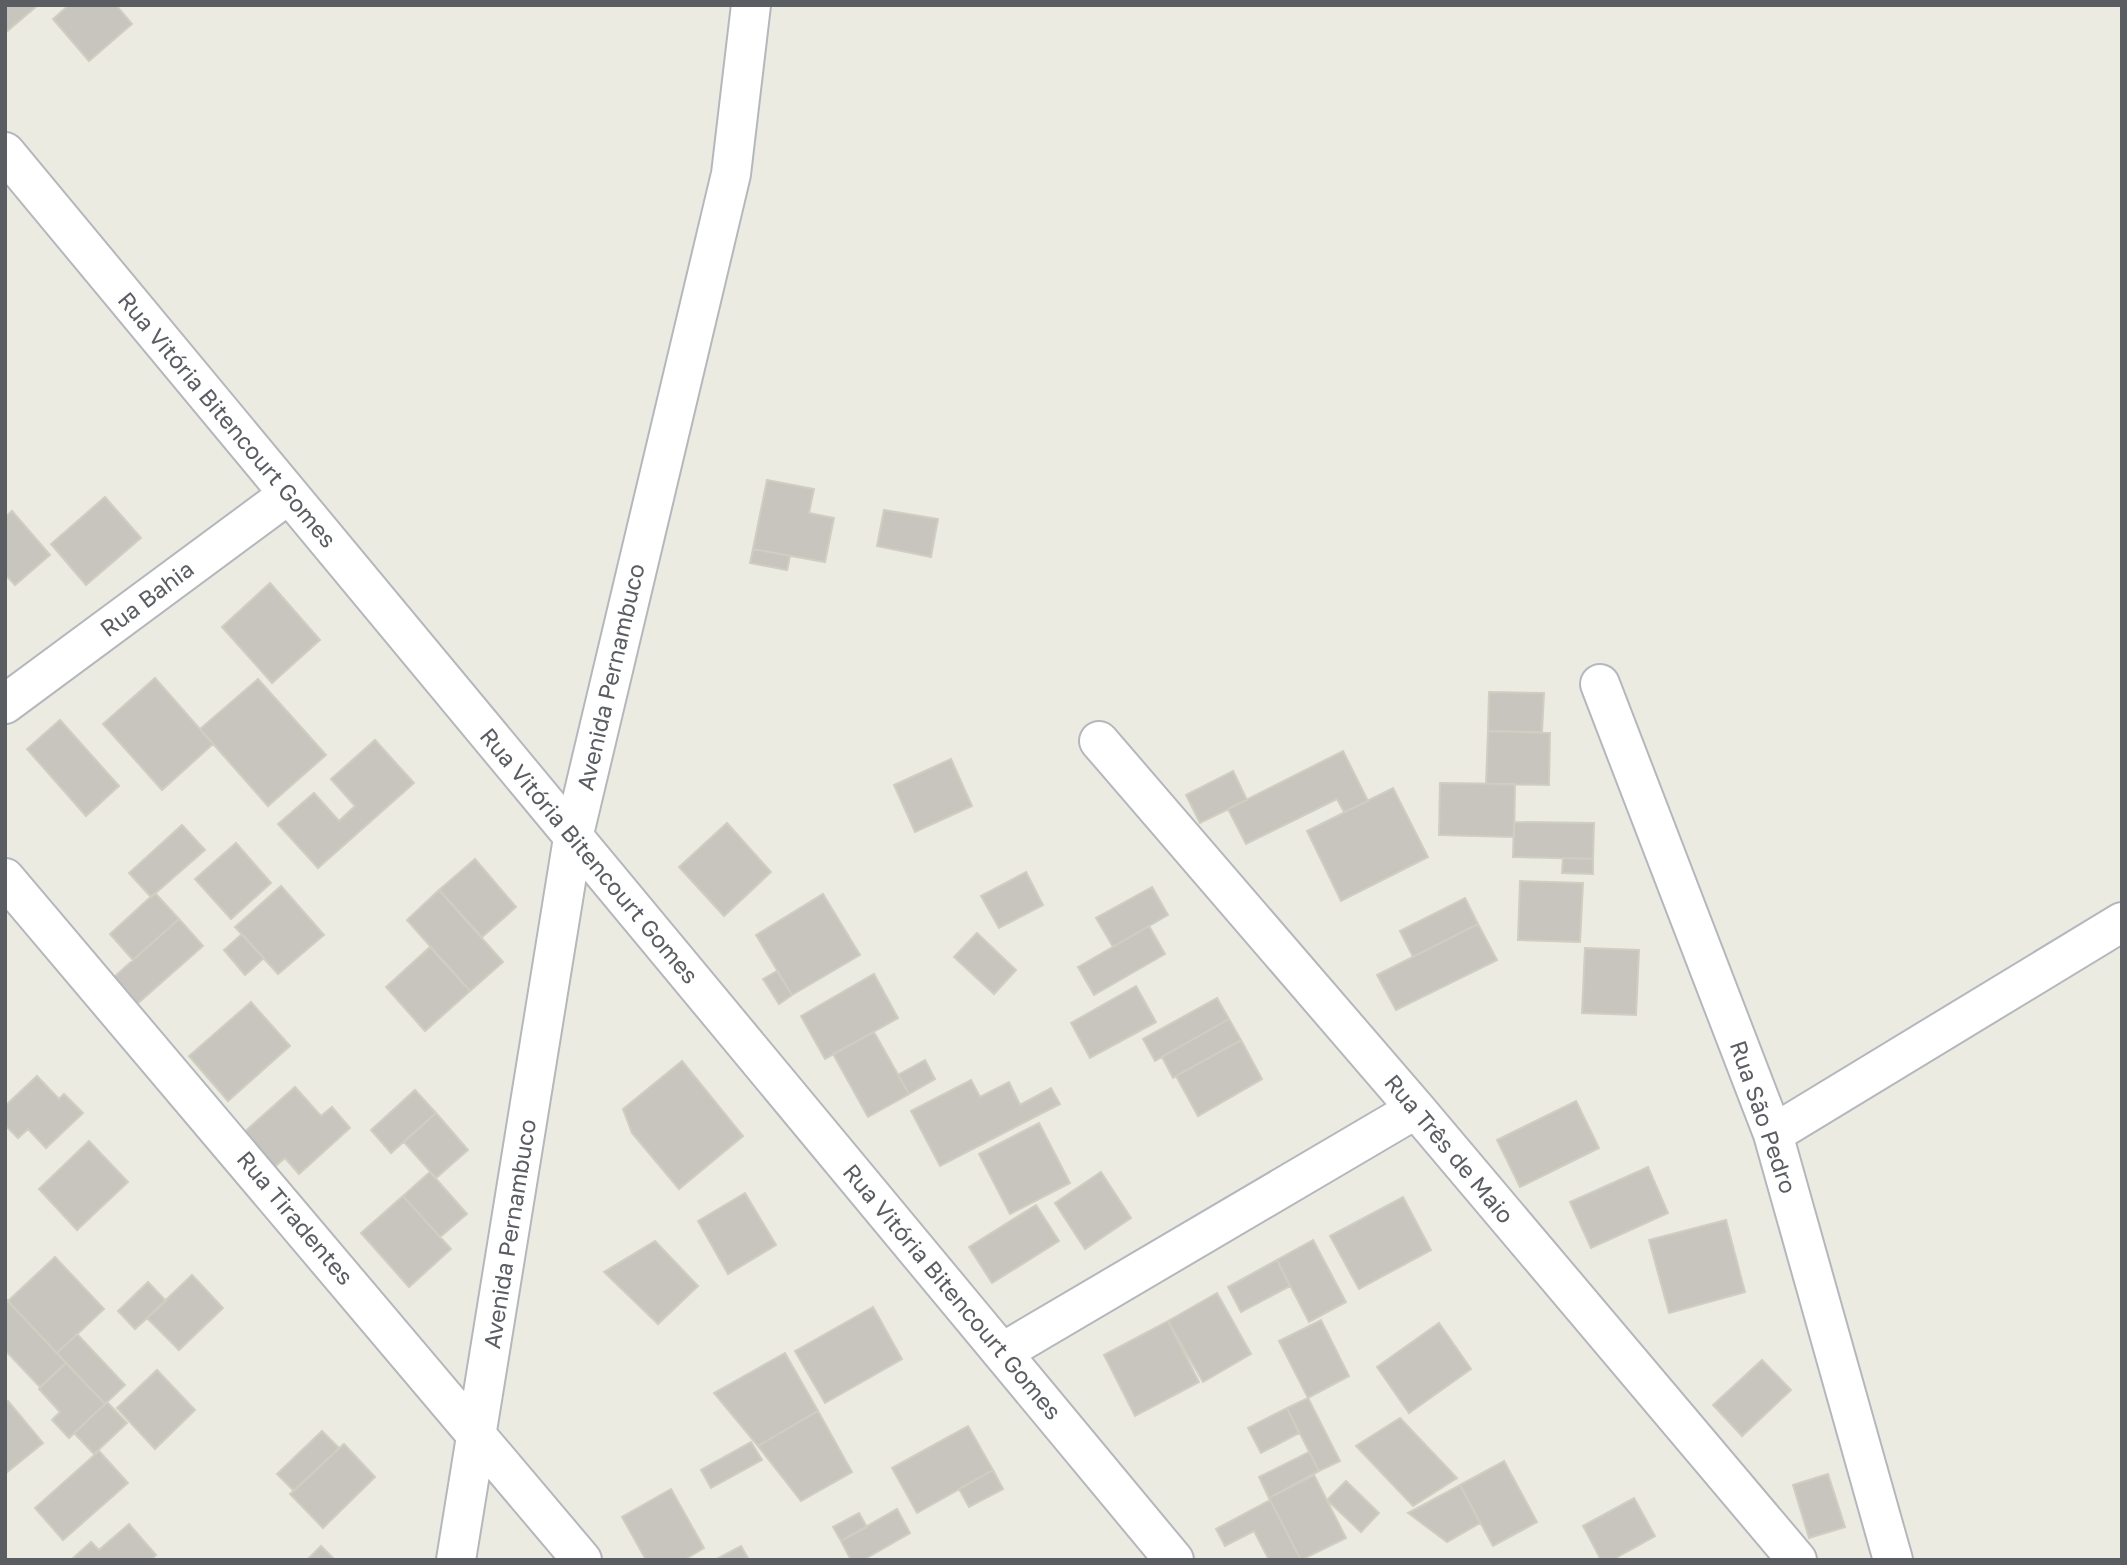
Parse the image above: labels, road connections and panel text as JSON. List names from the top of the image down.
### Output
{
  "streets": {
    "street": [
      "Rua Vitória Bitencourt Gomes",
      "Rua Bahia",
      "Avenida Pernambuco",
      "Rua São Pedro",
      "Rua Três de Maio",
      "Rua Tiradentes"
    ]
  },
  "crossings": [
    ["Rua Vitória Bitencourt Gomes", "Rua Bahia"],
    ["Rua Vitória Bitencourt Gomes", "Avenida Pernambuco"],
    ["Avenida Pernambuco", "Rua Tiradentes"]
  ]
}
